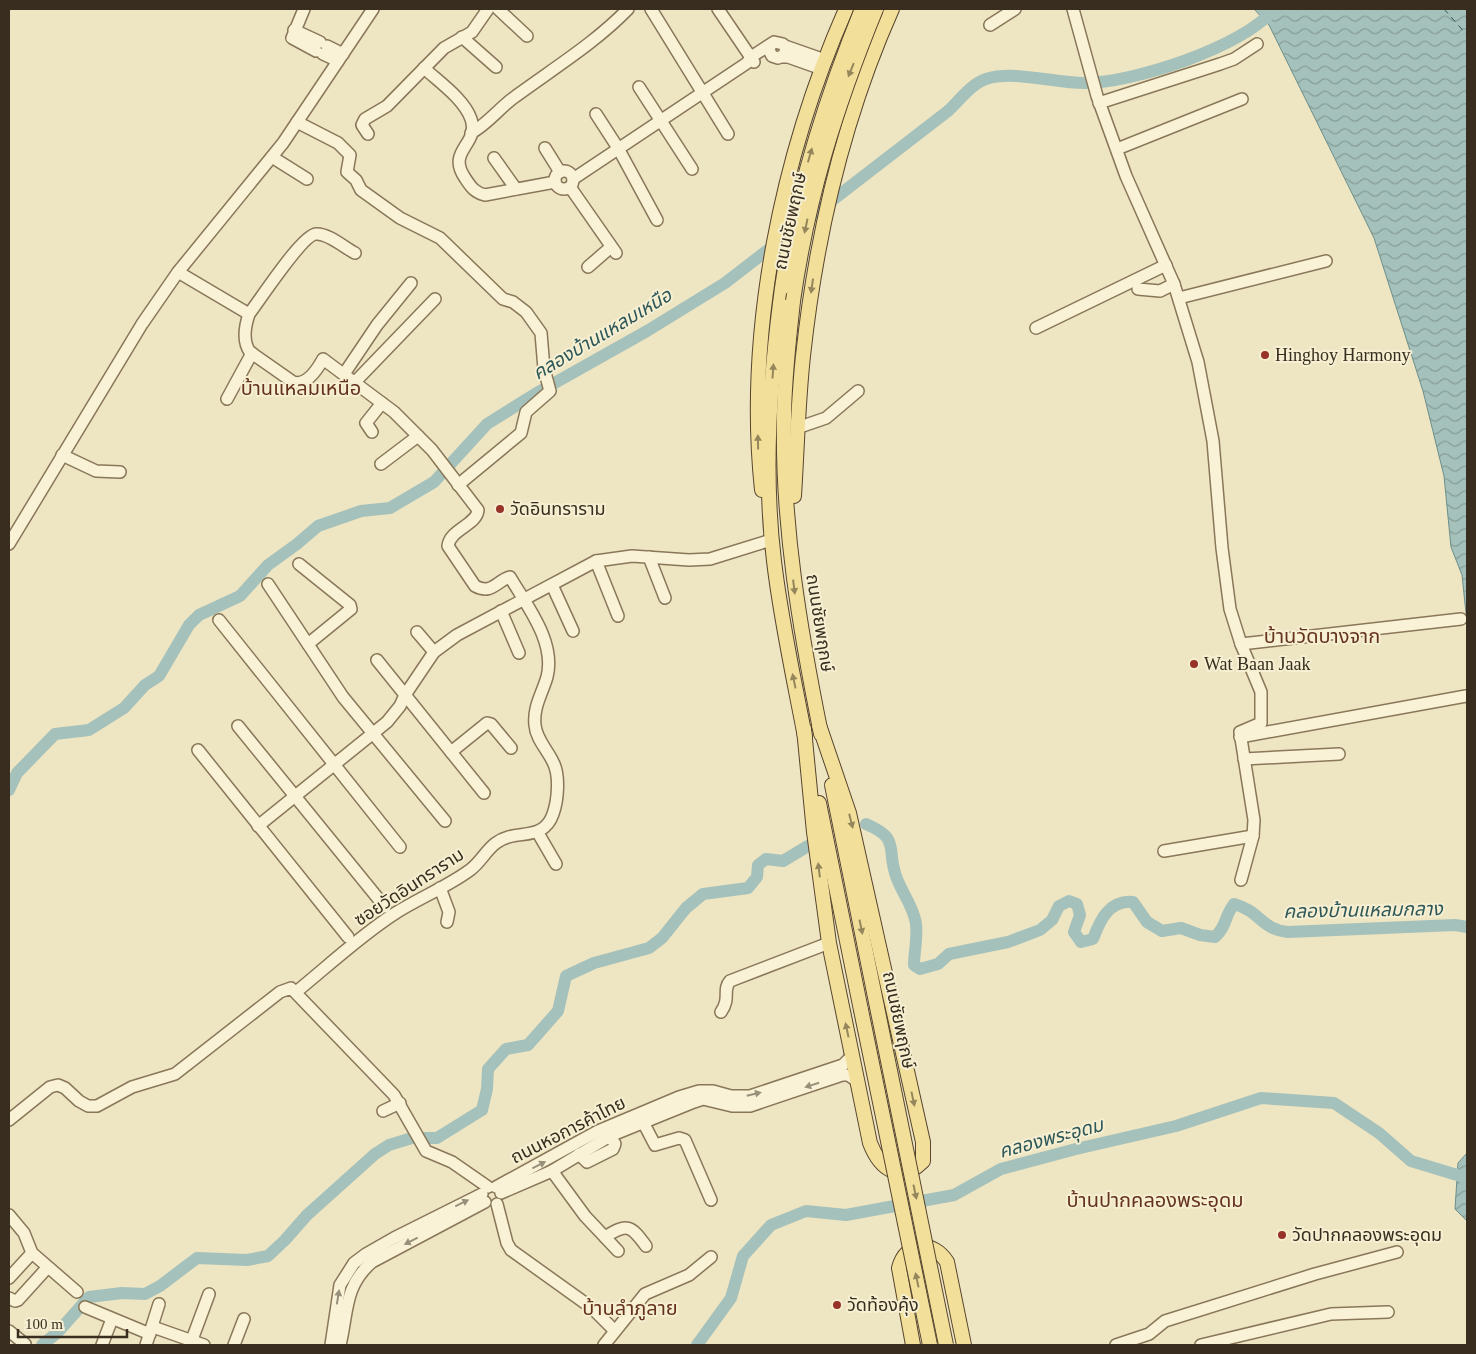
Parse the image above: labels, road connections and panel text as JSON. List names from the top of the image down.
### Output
{
  "streets": {
    "main road": ["ถนนชัยพฤกษ์"],
    "street": ["ซอยวัดอินทราราม", "ถนนหอการค้าไทย"]
  },
  "districts": [
    "บ้านแหลมเหนือ",
    "บ้านวัดบางจาก",
    "บ้านปากคลองพระอุดม",
    "บ้านลำภูลาย"
  ],
  "water": ["คลองบ้านแหลมเหนือ", "คลองบ้านแหลมกลาง", "คลองพระอุดม"],
  "places": [
    "Hinghoy Harmony",
    "วัดอินทราราม",
    "Wat Baan Jaak",
    "วัดปากคลองพระอุดม",
    "วัดท้องคุ้ง"
  ],
  "scale_bar": "100 m"
}
